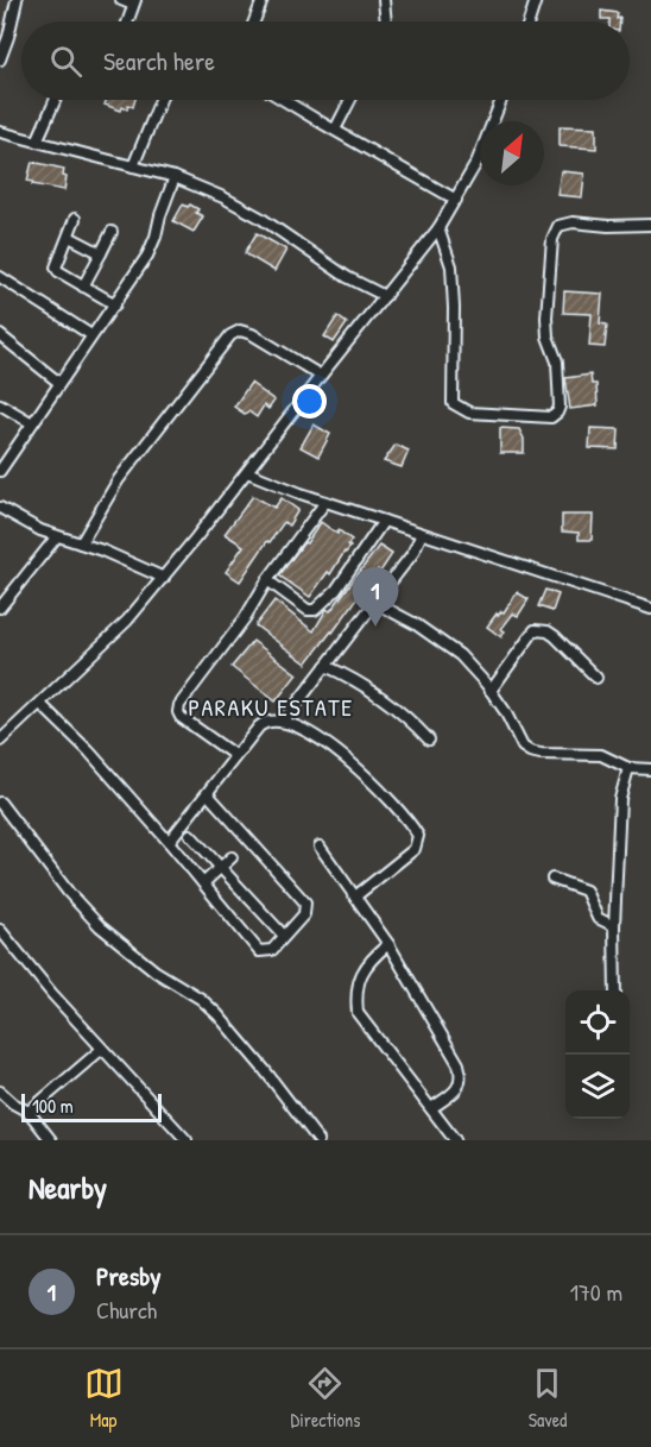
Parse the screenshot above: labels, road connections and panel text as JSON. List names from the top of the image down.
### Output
{
  "districts": ["PARAKU ESTATE"],
  "scale_bar": "100 m",
  "north": "top right",
  "page": {
    "search": "Search here",
    "pins": "1",
    "scale": "100 m",
    "heading": "Nearby",
    "list": [
      {
        "mark": "1",
        "name": "Presby",
        "note": "Church",
        "value": "170 m"
      }
    ],
    "nav": ["Map", "Directions", "Saved"]
  }
}
